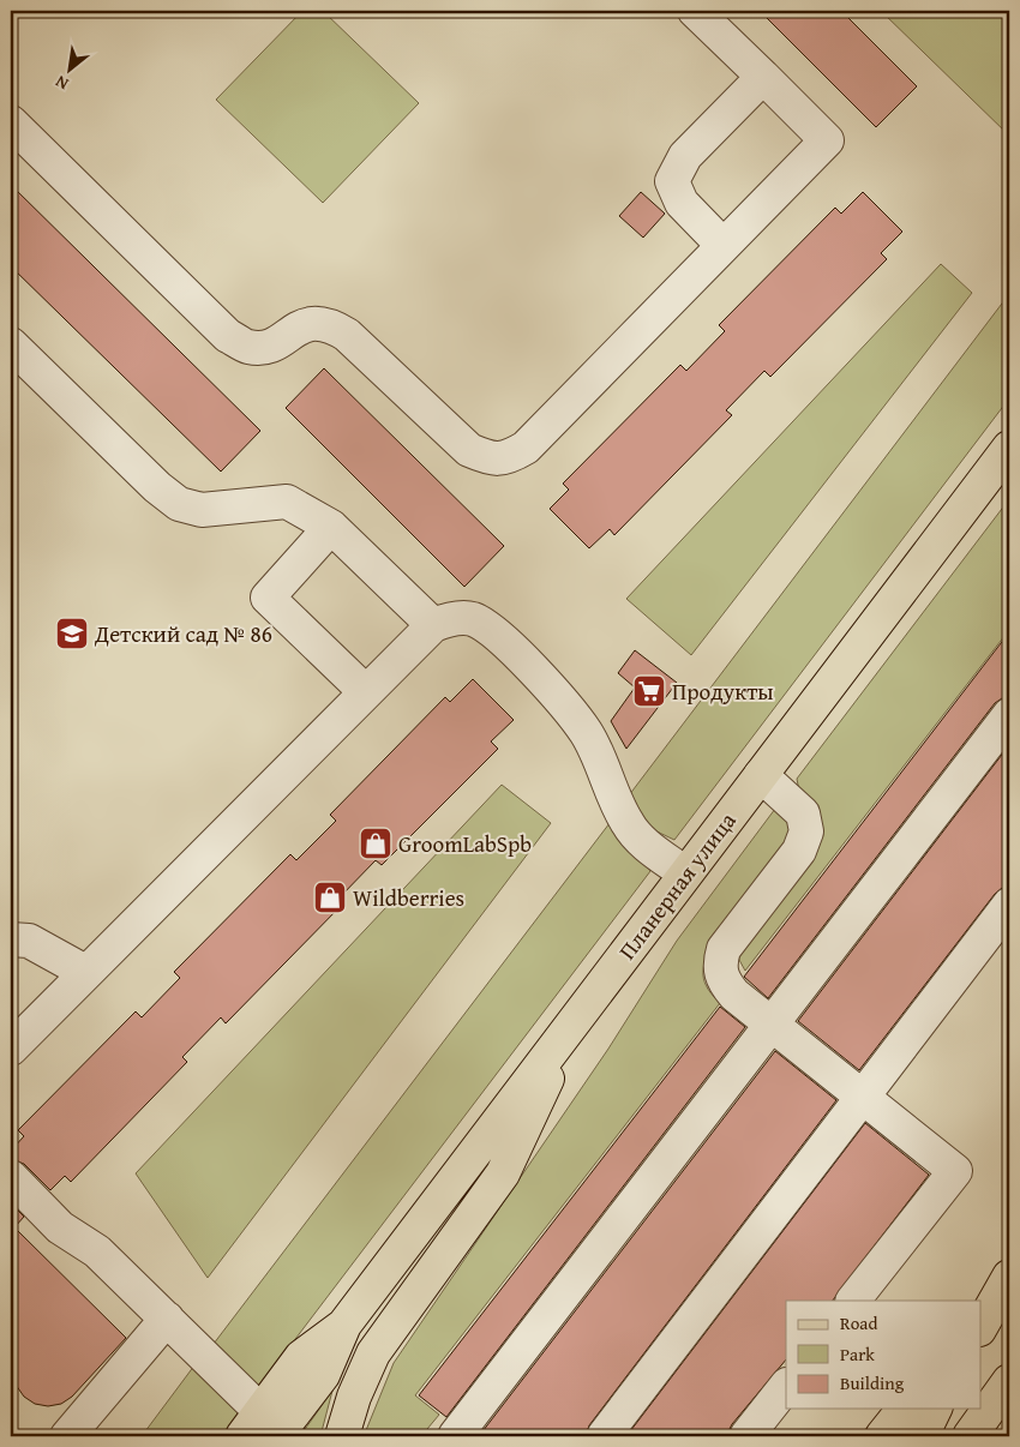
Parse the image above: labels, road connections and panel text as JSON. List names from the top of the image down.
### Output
{
  "streets": {
    "main road": ["Планерная улица"]
  },
  "places": {
    "school or university": ["Детский сад № 86"],
    "supermarket": ["Продукты"],
    "shop": ["GroomLabSpb", "Wildberries"]
  },
  "legend": ["Road", "Park", "Building"],
  "north": "bottom left"
}
